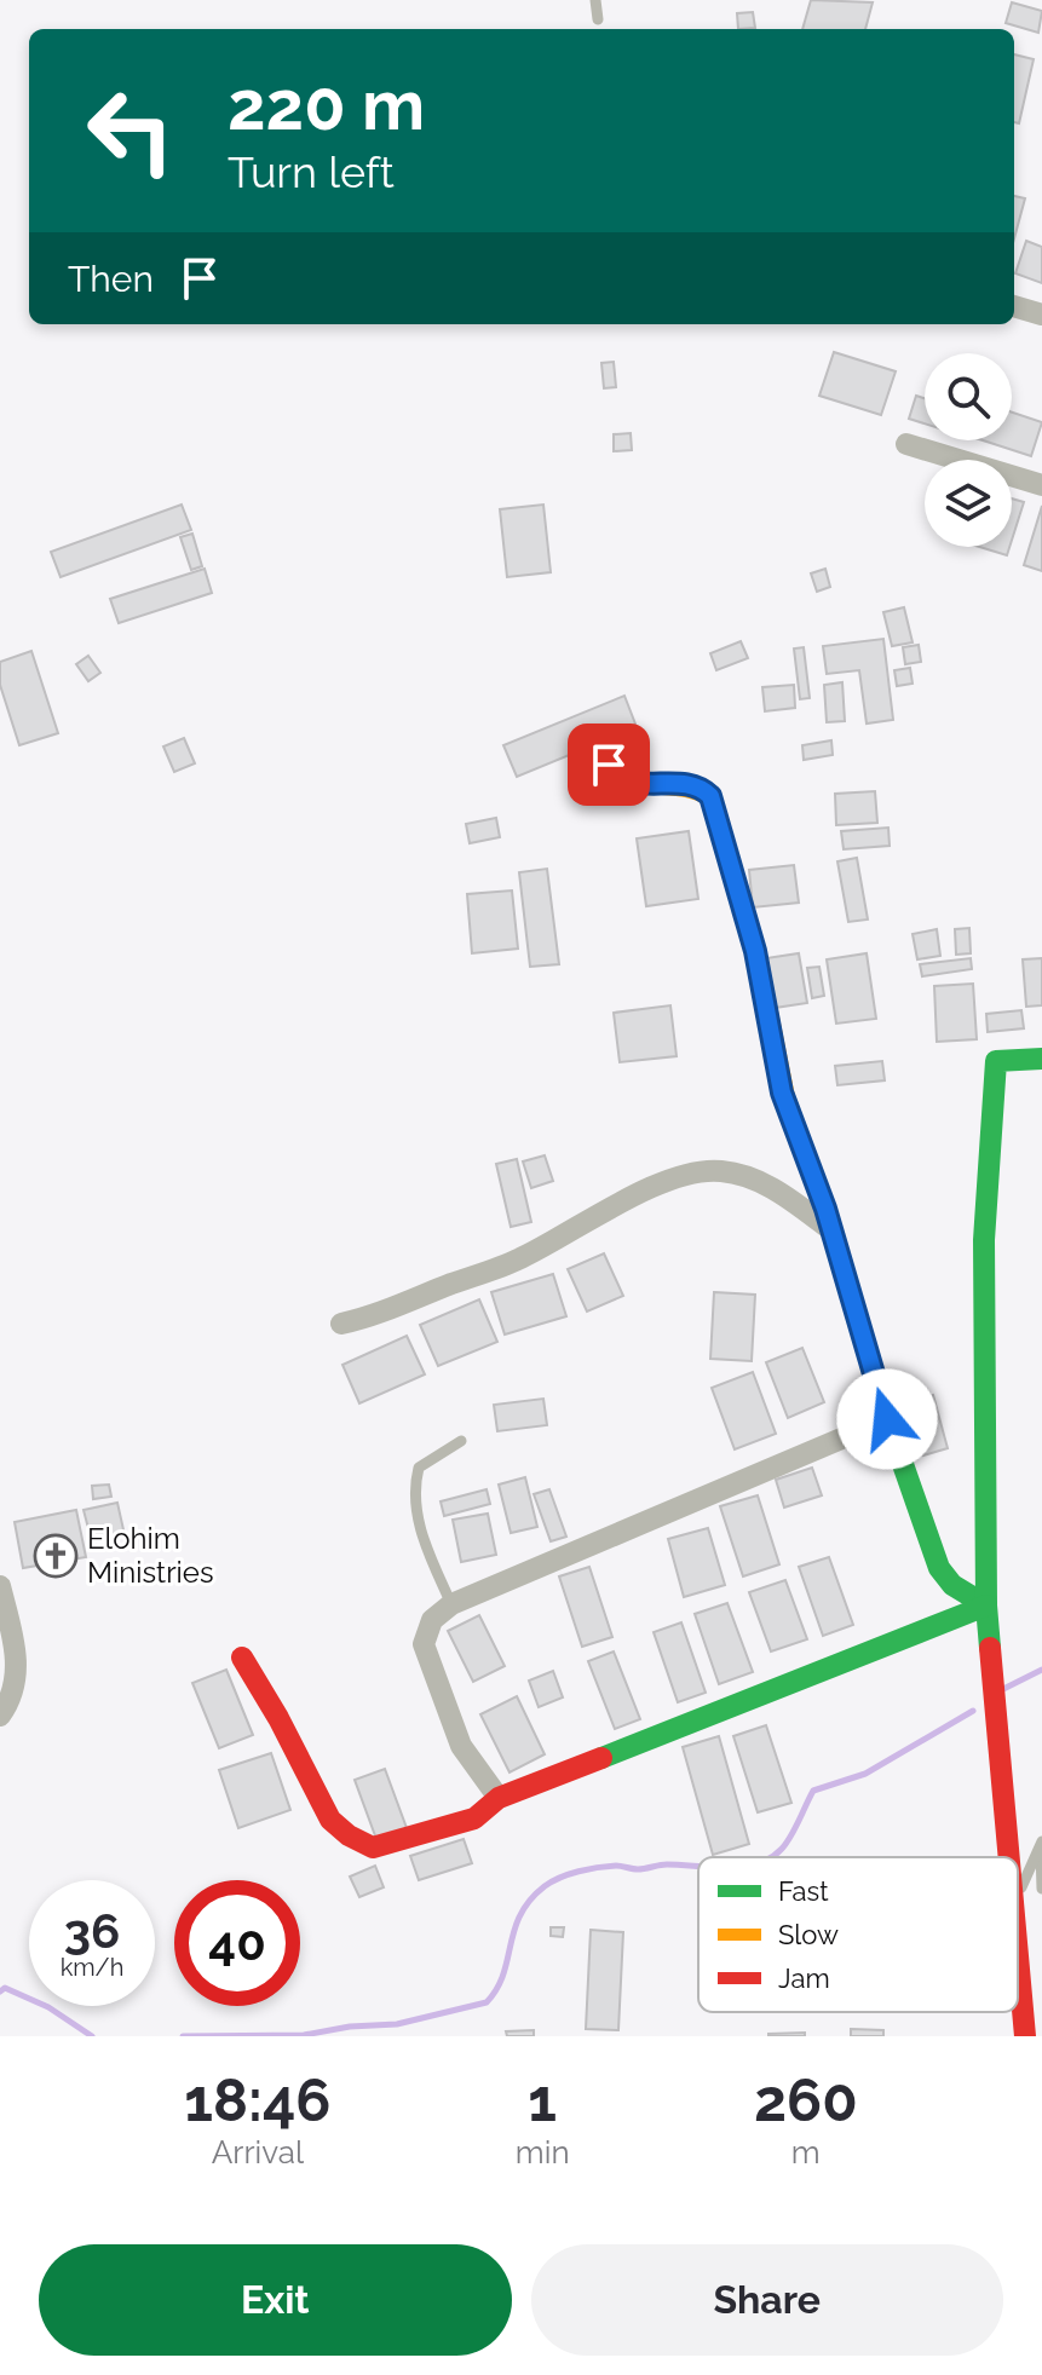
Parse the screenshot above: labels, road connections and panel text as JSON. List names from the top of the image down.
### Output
{
  "places": {
    "church": ["Elohim Ministries"]
  },
  "legend": ["Fast", "Slow", "Jam"],
  "page": {
    "turn": ["220 m", "Turn left"],
    "then": "Then",
    "speed": "36 km/h",
    "limit": "40",
    "eta": [
      "18:46",
      "Arrival",
      "1",
      "min",
      "260",
      "m"
    ],
    "buttons": ["Exit", "Share"]
  }
}
